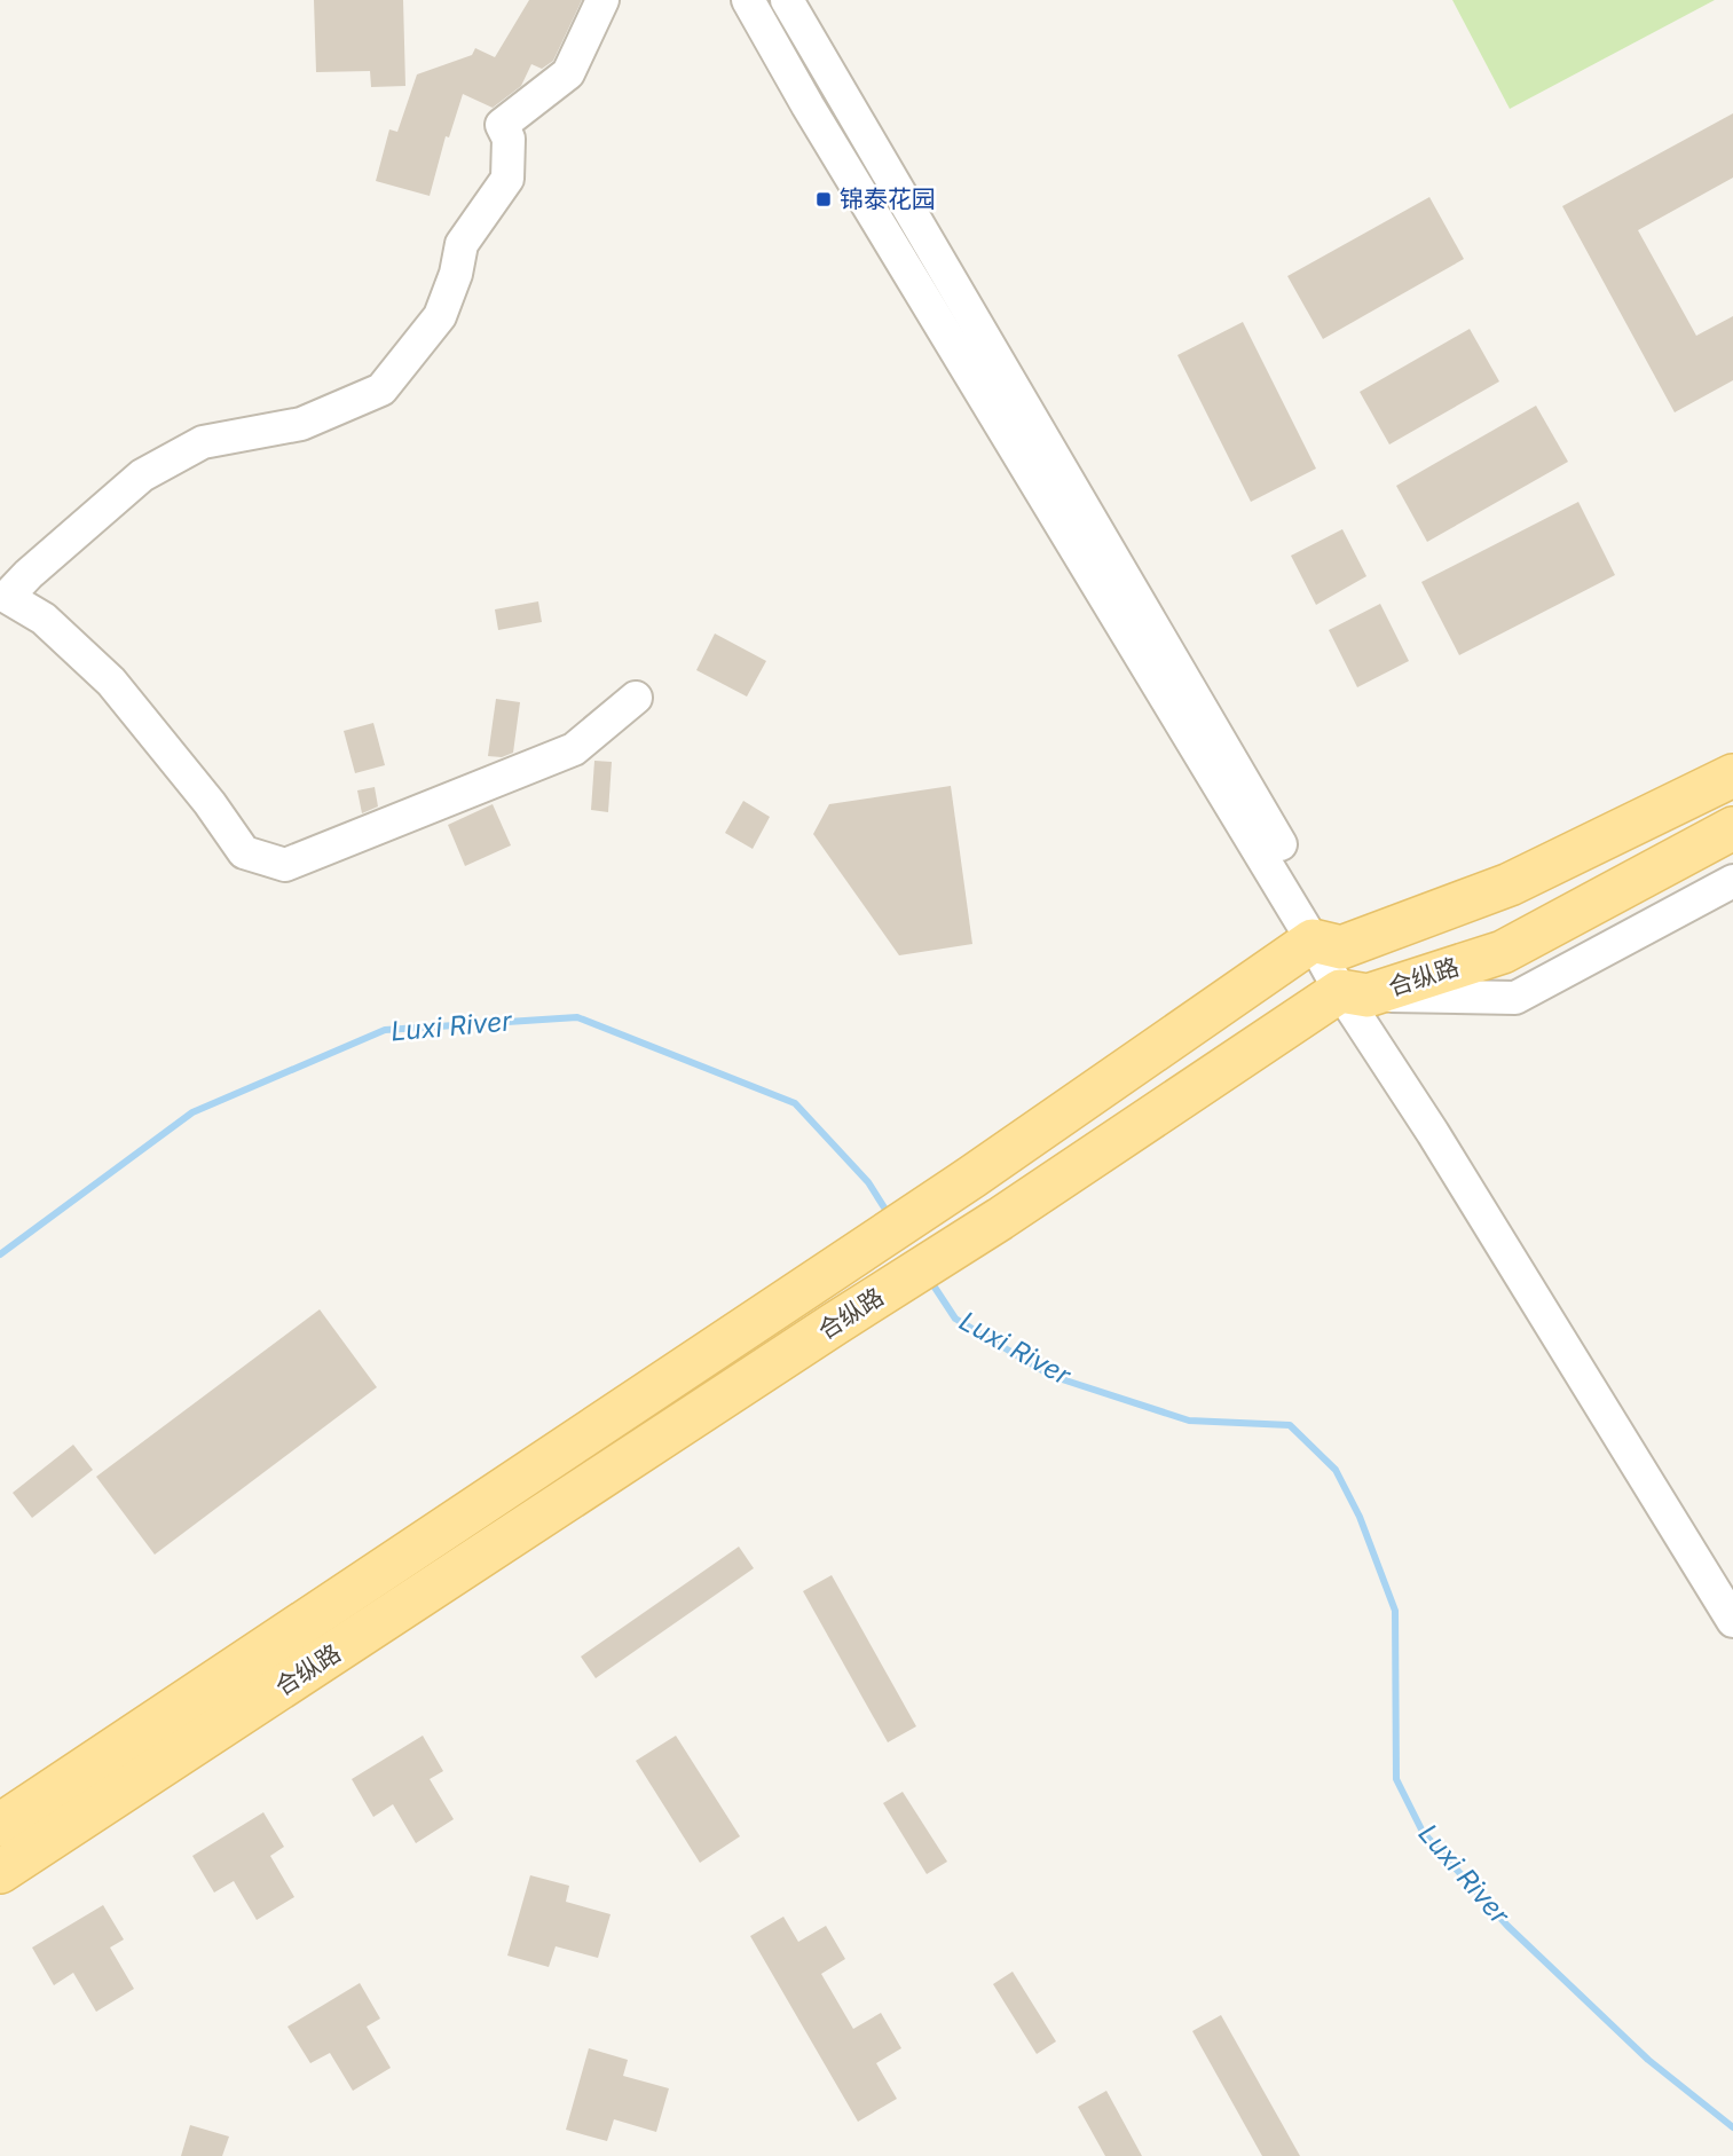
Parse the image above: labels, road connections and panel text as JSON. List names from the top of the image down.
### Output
{
  "streets": {
    "main road": ["合纵路"]
  },
  "water": ["Luxi River"],
  "places": {
    "transit": ["锦泰花园"]
  }
}
